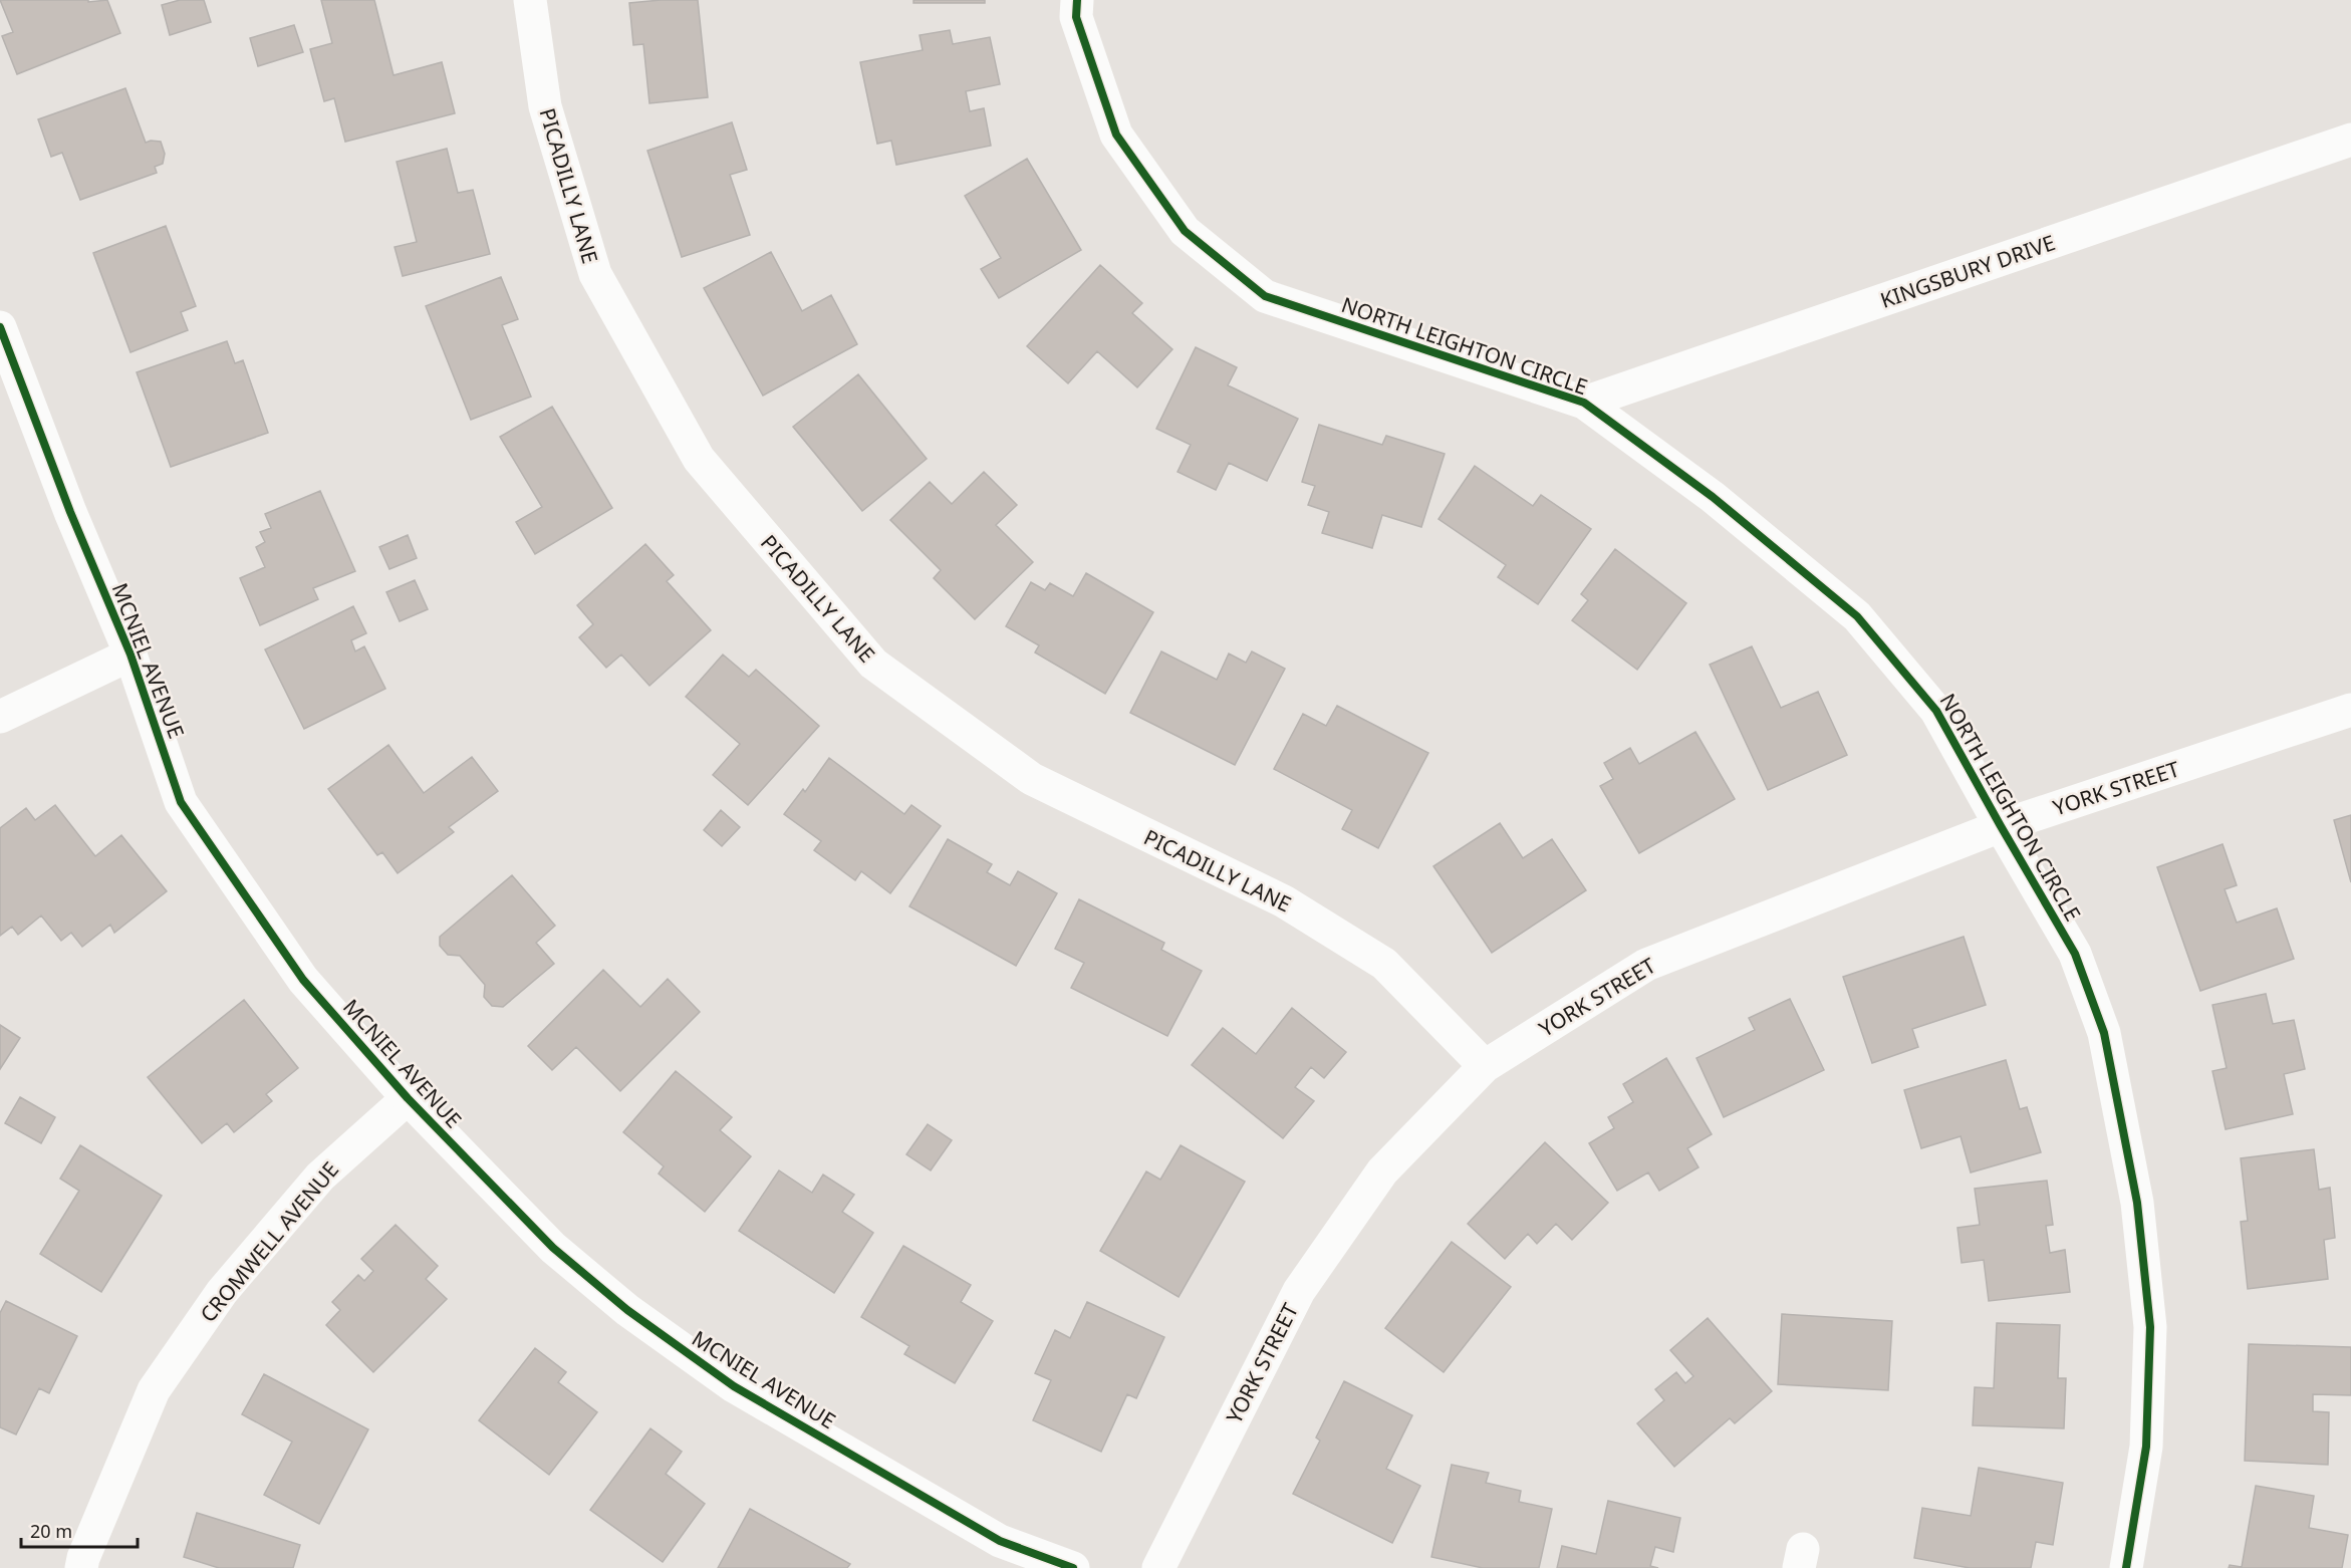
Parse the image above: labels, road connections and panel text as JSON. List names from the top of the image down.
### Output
{
  "streets": {
    "street": [
      "PICADILLY LANE",
      "KINGSBURY DRIVE",
      "NORTH LEIGHTON CIRCLE",
      "MCNIEL AVENUE",
      "YORK STREET",
      "CROMWELL AVENUE"
    ]
  },
  "crossings": [
    ["PICADILLY LANE", "YORK STREET"],
    ["KINGSBURY DRIVE", "NORTH LEIGHTON CIRCLE"],
    ["NORTH LEIGHTON CIRCLE", "YORK STREET"],
    ["MCNIEL AVENUE", "CROMWELL AVENUE"]
  ],
  "scale_bar": "20 m"
}
